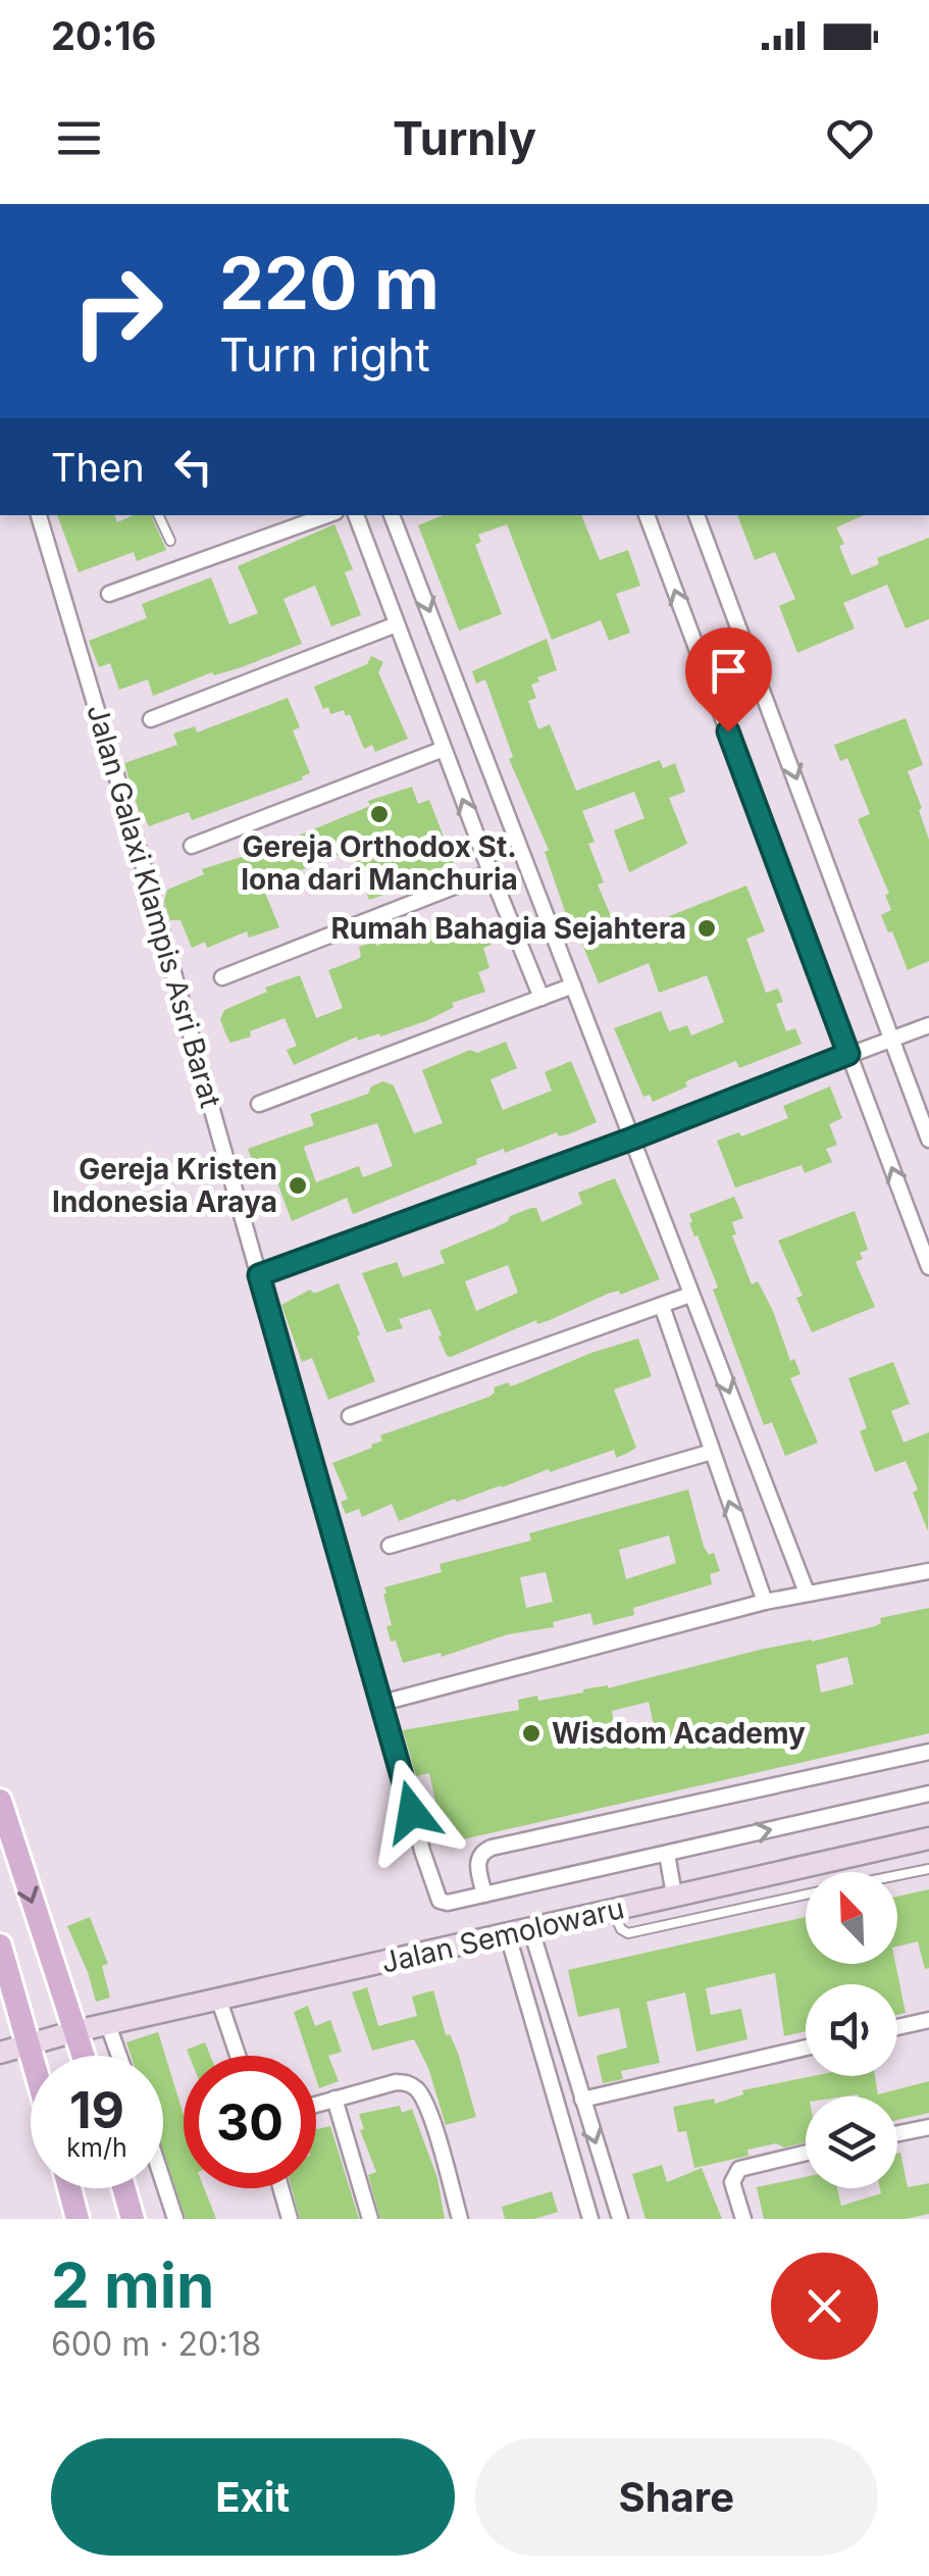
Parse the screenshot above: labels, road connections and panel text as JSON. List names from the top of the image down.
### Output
{
  "streets": {
    "main road": ["Jalan Semolowaru"],
    "street": ["Jalan Galaxi Klampis Asri Barat"]
  },
  "places": [
    "Gereja Orthodox St. Iona dari Manchuria",
    "Rumah Bahagia Sejahtera",
    "Gereja Kristen Indonesia Araya",
    "Wisdom Academy"
  ],
  "north": "top left",
  "page": {
    "status": "20:16",
    "header": "Turnly",
    "turn": ["220 m", "Turn right"],
    "then": "Then",
    "speed": "19 km/h",
    "limit": "30",
    "heading": ["2 min", "600 m · 20:18"],
    "buttons": ["Exit", "Share"]
  }
}
